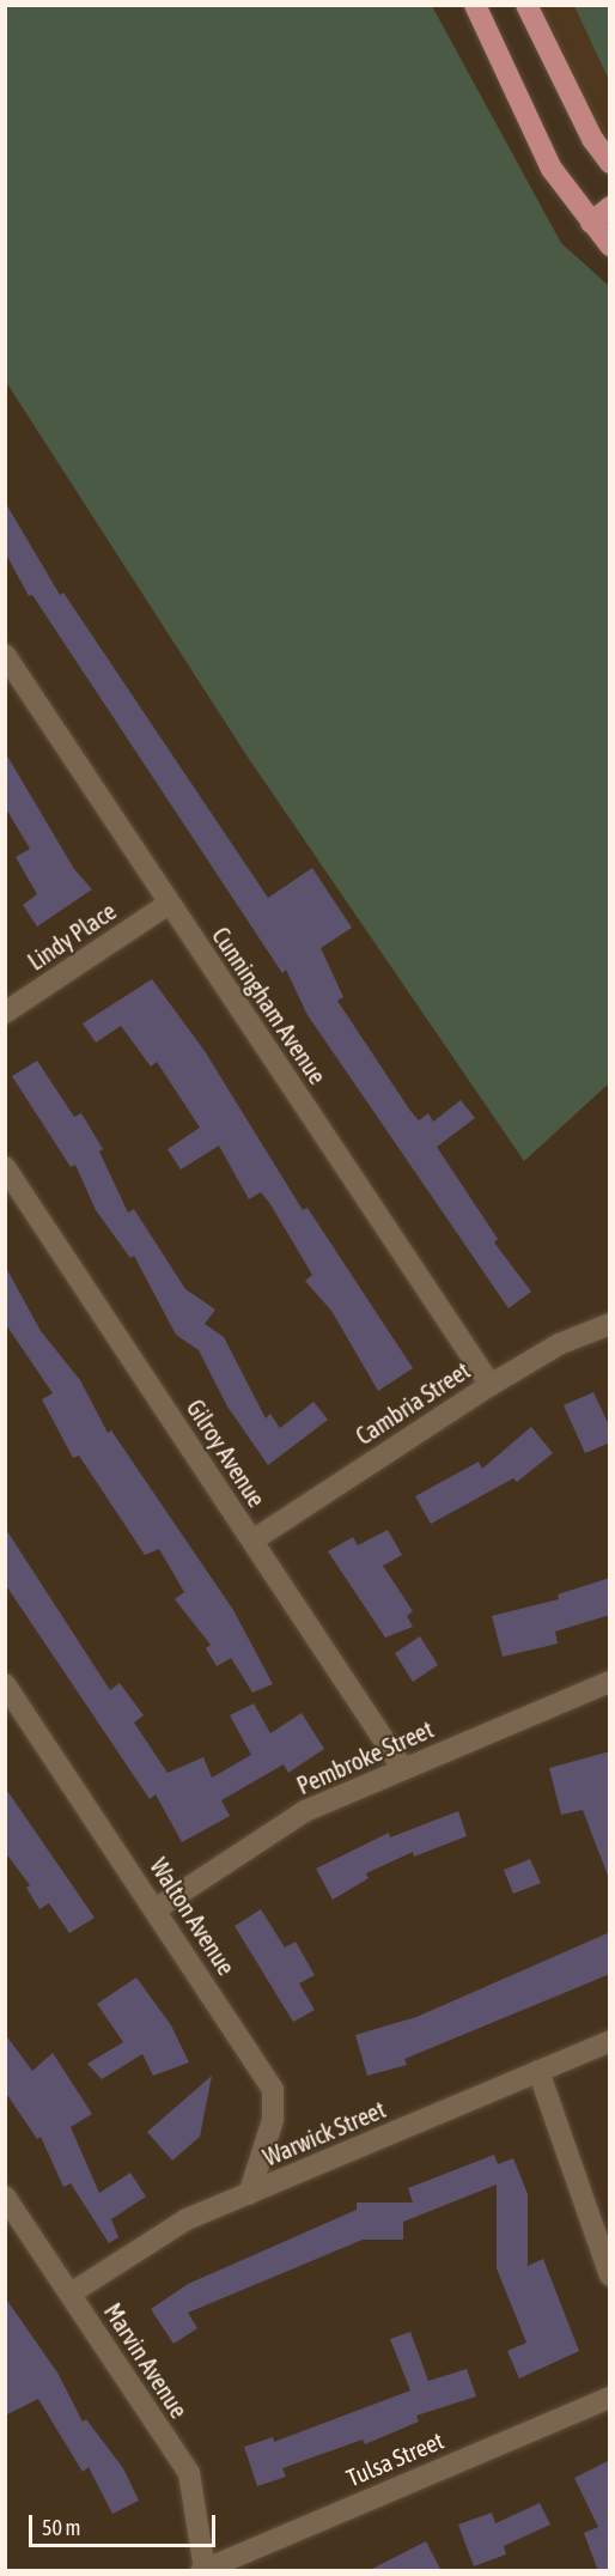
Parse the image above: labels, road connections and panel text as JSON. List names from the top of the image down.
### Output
{
  "streets": {
    "street": [
      "Lindy Place",
      "Cunningham Avenue",
      "Cambria Street",
      "Gilroy Avenue",
      "Pembroke Street",
      "Walton Avenue",
      "Warwick Street",
      "Marvin Avenue",
      "Tulsa Street"
    ]
  },
  "crossings": [
    ["Lindy Place", "Cunningham Avenue"],
    ["Cunningham Avenue", "Cambria Street"],
    ["Cambria Street", "Gilroy Avenue"],
    ["Gilroy Avenue", "Pembroke Street"],
    ["Pembroke Street", "Walton Avenue"],
    ["Walton Avenue", "Warwick Street"],
    ["Warwick Street", "Marvin Avenue"],
    ["Marvin Avenue", "Tulsa Street"]
  ],
  "scale_bar": "50 m"
}
